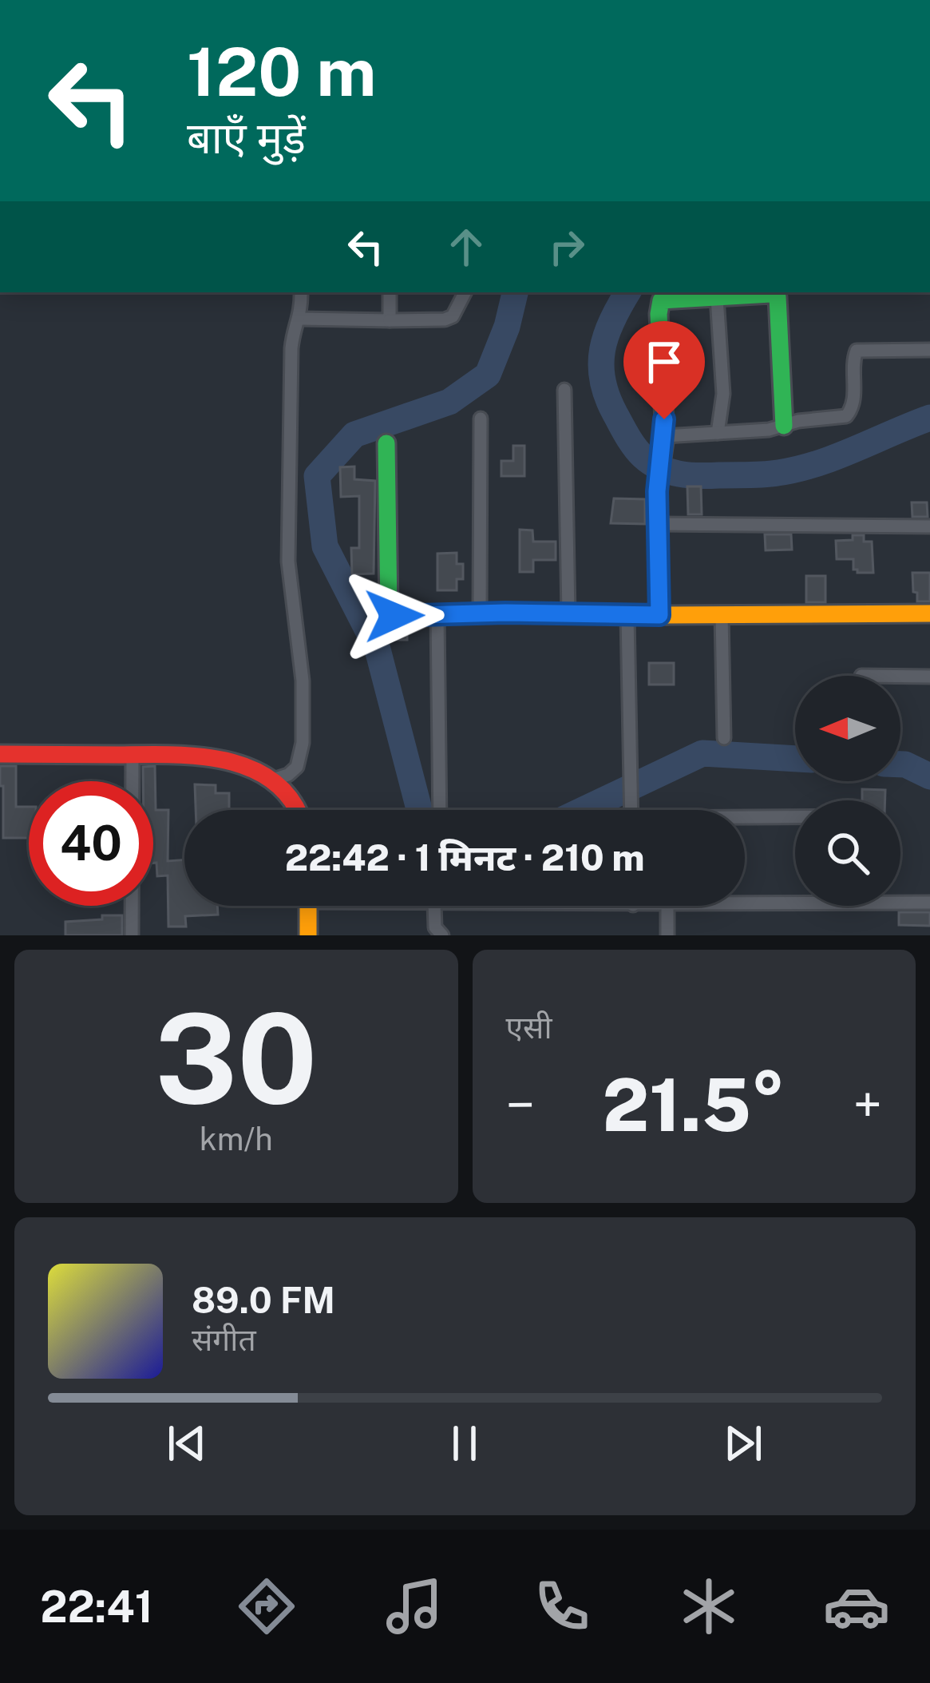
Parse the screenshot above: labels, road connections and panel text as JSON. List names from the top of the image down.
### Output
{
  "north": "left",
  "page": {
    "turn": ["120 m", "बाएँ मुड़ें"],
    "limit": "40",
    "trip": "22:42 · 1 मिनट · 210 m",
    "tile": [
      ["30", "km/h"],
      "एसी"
    ],
    "heat": ["−", "21.5°", "+"],
    "song": ["89.0 FM", "संगीत"],
    "tabs": "22:41"
  }
}
